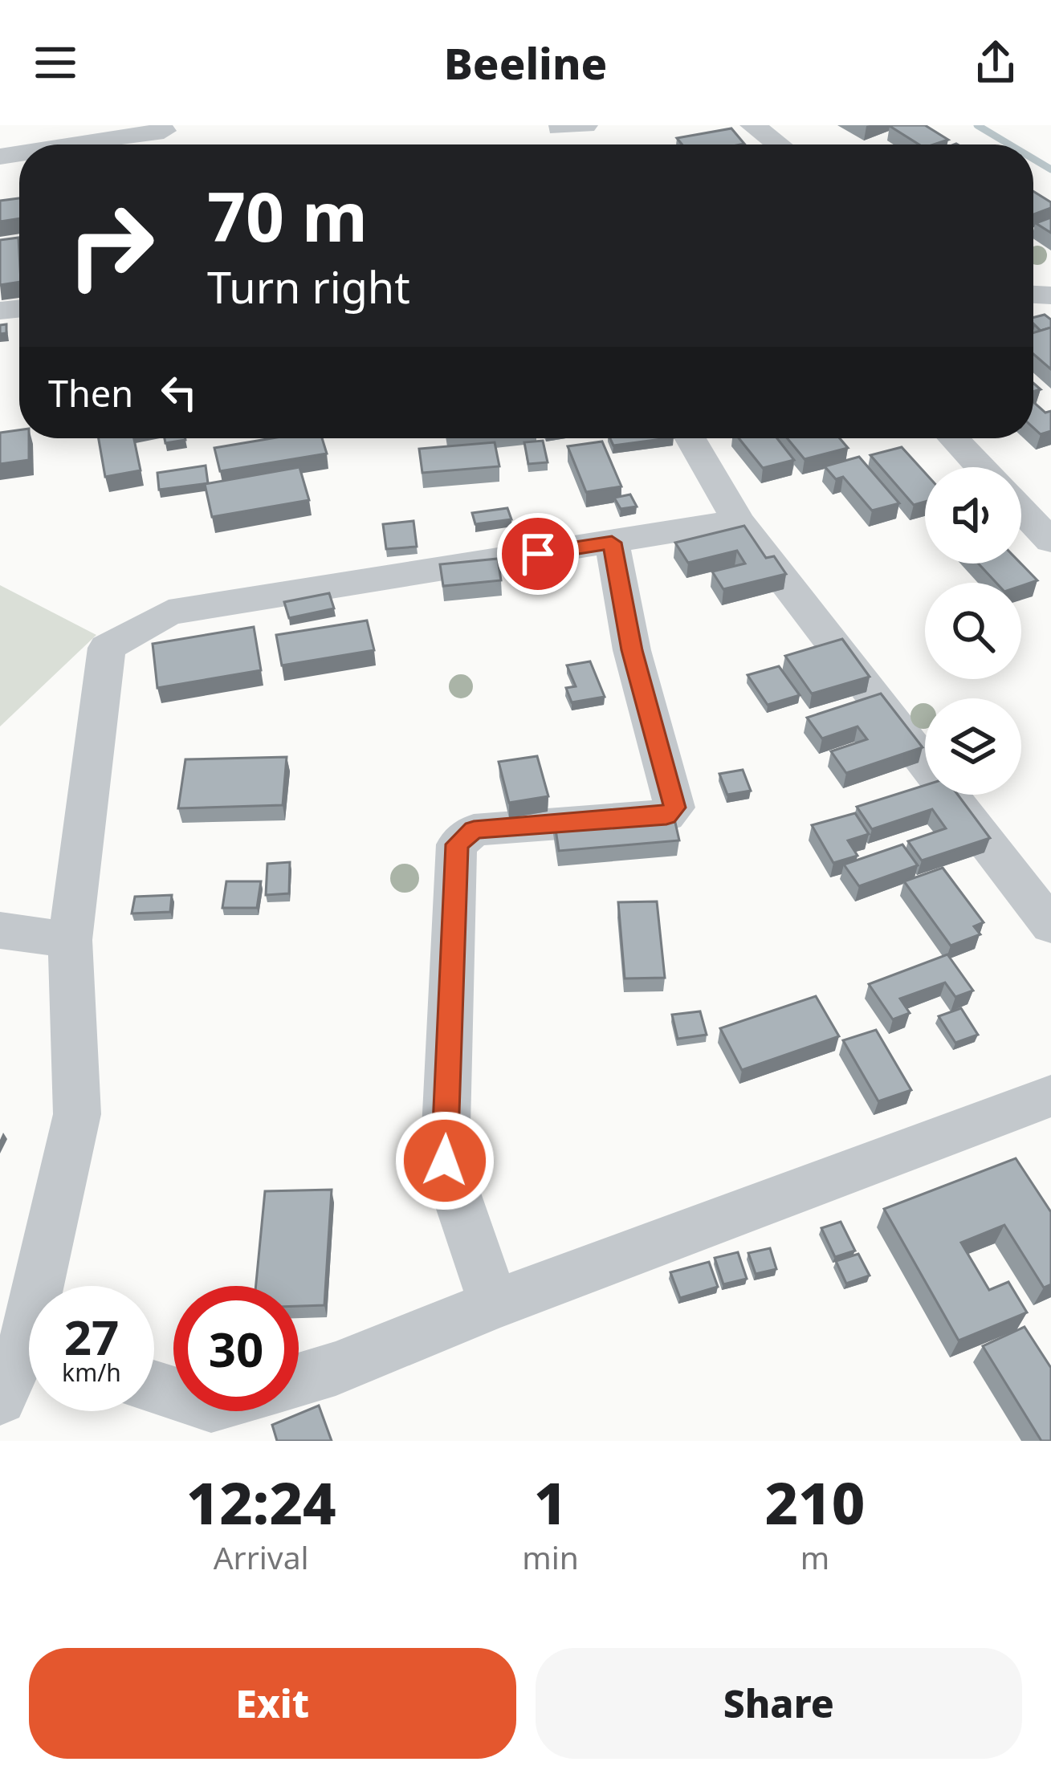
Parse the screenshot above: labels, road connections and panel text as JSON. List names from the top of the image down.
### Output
{
  "page": {
    "header": "Beeline",
    "turn": ["70 m", "Turn right"],
    "then": "Then",
    "speed": "27 km/h",
    "limit": "30",
    "eta": [
      "12:24",
      "Arrival",
      "1",
      "min",
      "210",
      "m"
    ],
    "buttons": ["Exit", "Share"]
  }
}
